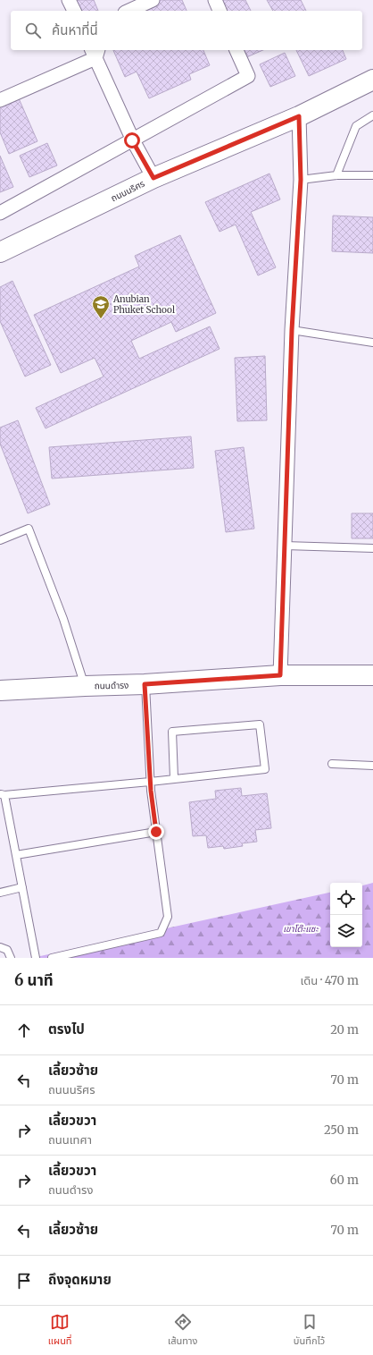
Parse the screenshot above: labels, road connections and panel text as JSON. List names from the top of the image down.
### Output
{
  "streets": {
    "street": ["ถนนนริศร", "ถนนดำรง"]
  },
  "parks": ["เขาโต๊ะแซะ"],
  "places": {
    "school or university": ["Anubian Phuket School"]
  },
  "page": {
    "search": "ค้นหาที่นี่",
    "heading": ["6 นาที", "เดิน · 470 m"],
    "list": [
      ["ตรงไป", "20 m"],
      ["เลี้ยวซ้าย", "ถนนนริศร", "70 m"],
      ["เลี้ยวขวา", "ถนนเทศา", "250 m"],
      ["เลี้ยวขวา", "ถนนดำรง", "60 m"],
      ["เลี้ยวซ้าย", "70 m"],
      "ถึงจุดหมาย"
    ],
    "nav": ["แผนที่", "เส้นทาง", "บันทึกไว้"]
  }
}
